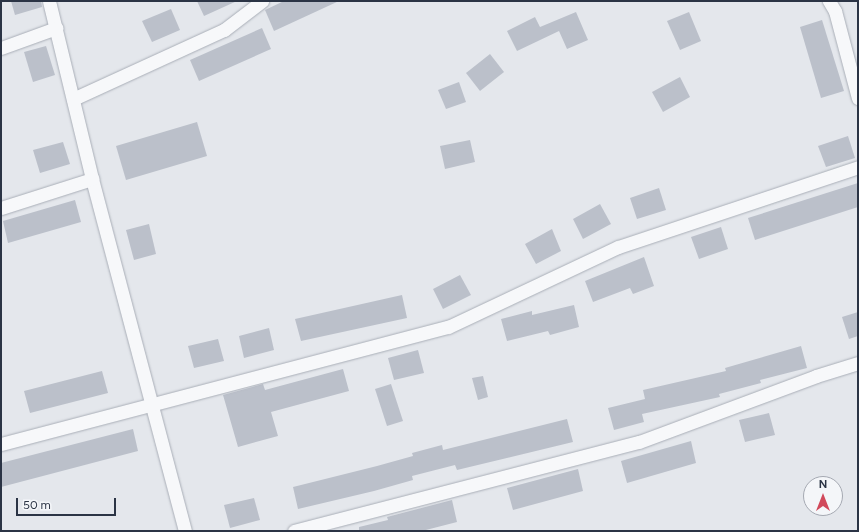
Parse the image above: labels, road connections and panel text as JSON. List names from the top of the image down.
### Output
{
  "scale_bar": "50 m",
  "north": "top"
}
